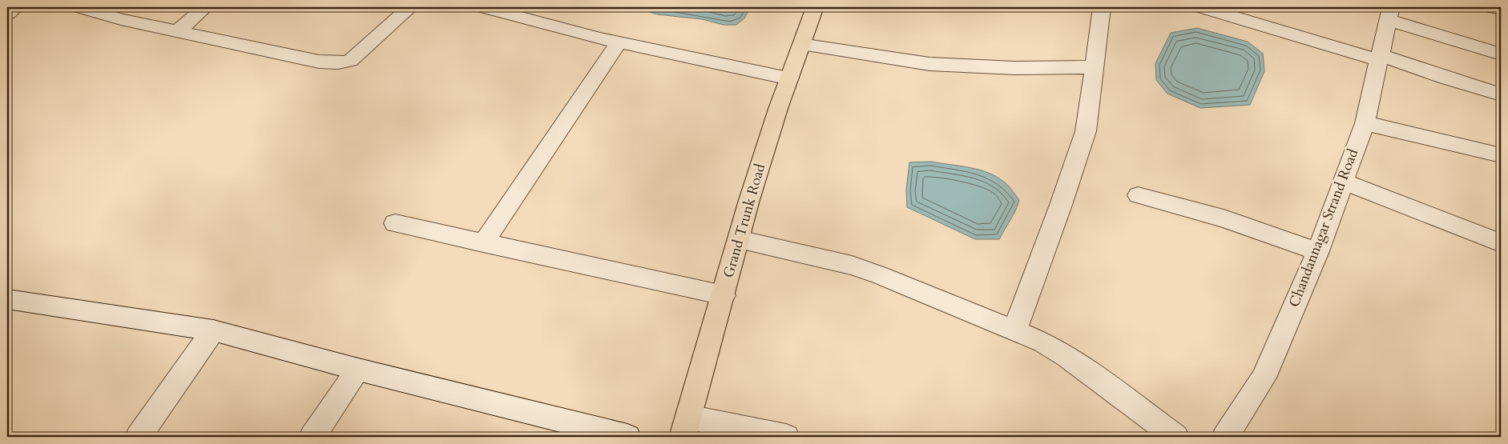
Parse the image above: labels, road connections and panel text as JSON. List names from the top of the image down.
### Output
{
  "streets": {
    "main road": ["Grand Trunk Road"],
    "street": ["Chandannagar Strand Road"]
  }
}
